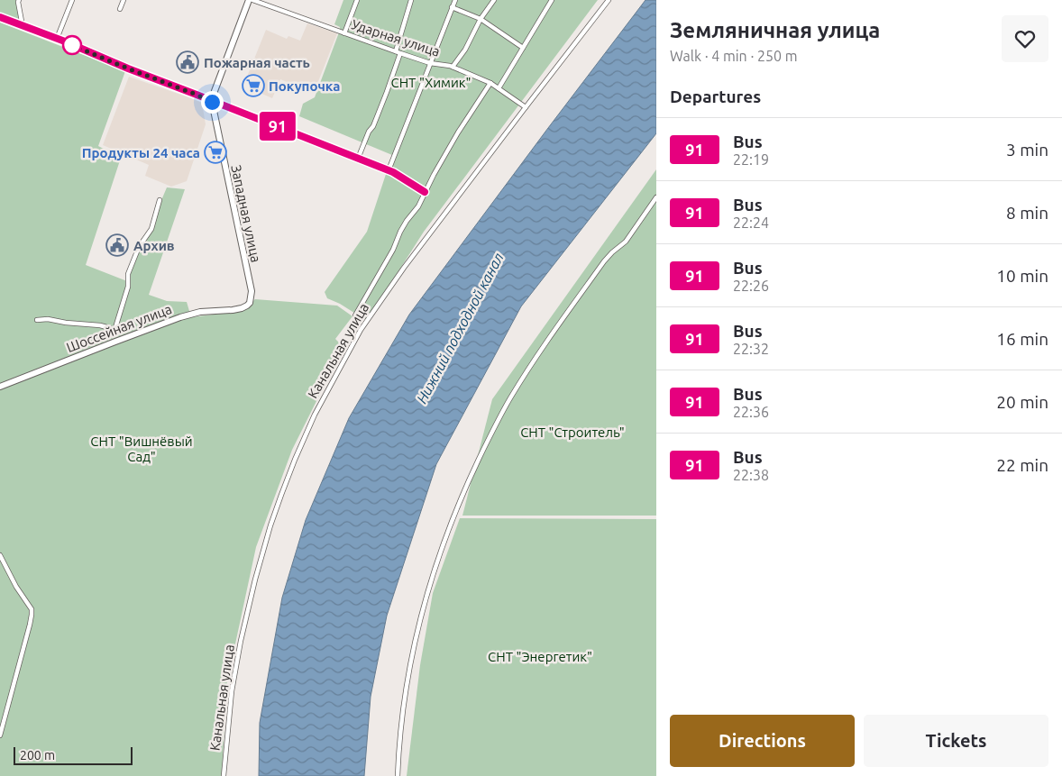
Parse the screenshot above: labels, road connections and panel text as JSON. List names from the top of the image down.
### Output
{
  "streets": {
    "street": [
      "Ударная улица",
      "Западная улица",
      "Шоссейная улица",
      "Канальная улица"
    ]
  },
  "crossings": [
    ["Ударная улица", "Канальная улица"],
    ["Западная улица", "Шоссейная улица"]
  ],
  "water": ["Нижний подходной канал"],
  "parks": [
    "СНТ \"Химик\"",
    "СНТ \"Строитель\"",
    "СНТ \"Вишнёвый Сад\"",
    "СНТ \"Энергетик\""
  ],
  "places": {
    "public building": ["Пожарная часть", "Архив"],
    "supermarket": ["Покупочка", "Продукты 24 часа"]
  },
  "lines": ["bus line 91"],
  "scale_bar": "200 m",
  "page": {
    "on_map": "91",
    "heading": [
      ["Земляничная улица", "Walk · 4 min · 250 m"],
      "Departures"
    ],
    "list": [
      {
        "mark": "91",
        "name": "Bus",
        "note": "22:19",
        "value": "3 min"
      },
      {
        "mark": "91",
        "name": "Bus",
        "note": "22:24",
        "value": "8 min"
      },
      {
        "mark": "91",
        "name": "Bus",
        "note": "22:26",
        "value": "10 min"
      },
      {
        "mark": "91",
        "name": "Bus",
        "note": "22:32",
        "value": "16 min"
      },
      {
        "mark": "91",
        "name": "Bus",
        "note": "22:36",
        "value": "20 min"
      },
      {
        "mark": "91",
        "name": "Bus",
        "note": "22:38",
        "value": "22 min"
      }
    ],
    "buttons": ["Directions", "Tickets"],
    "scale": "200 m"
  }
}
